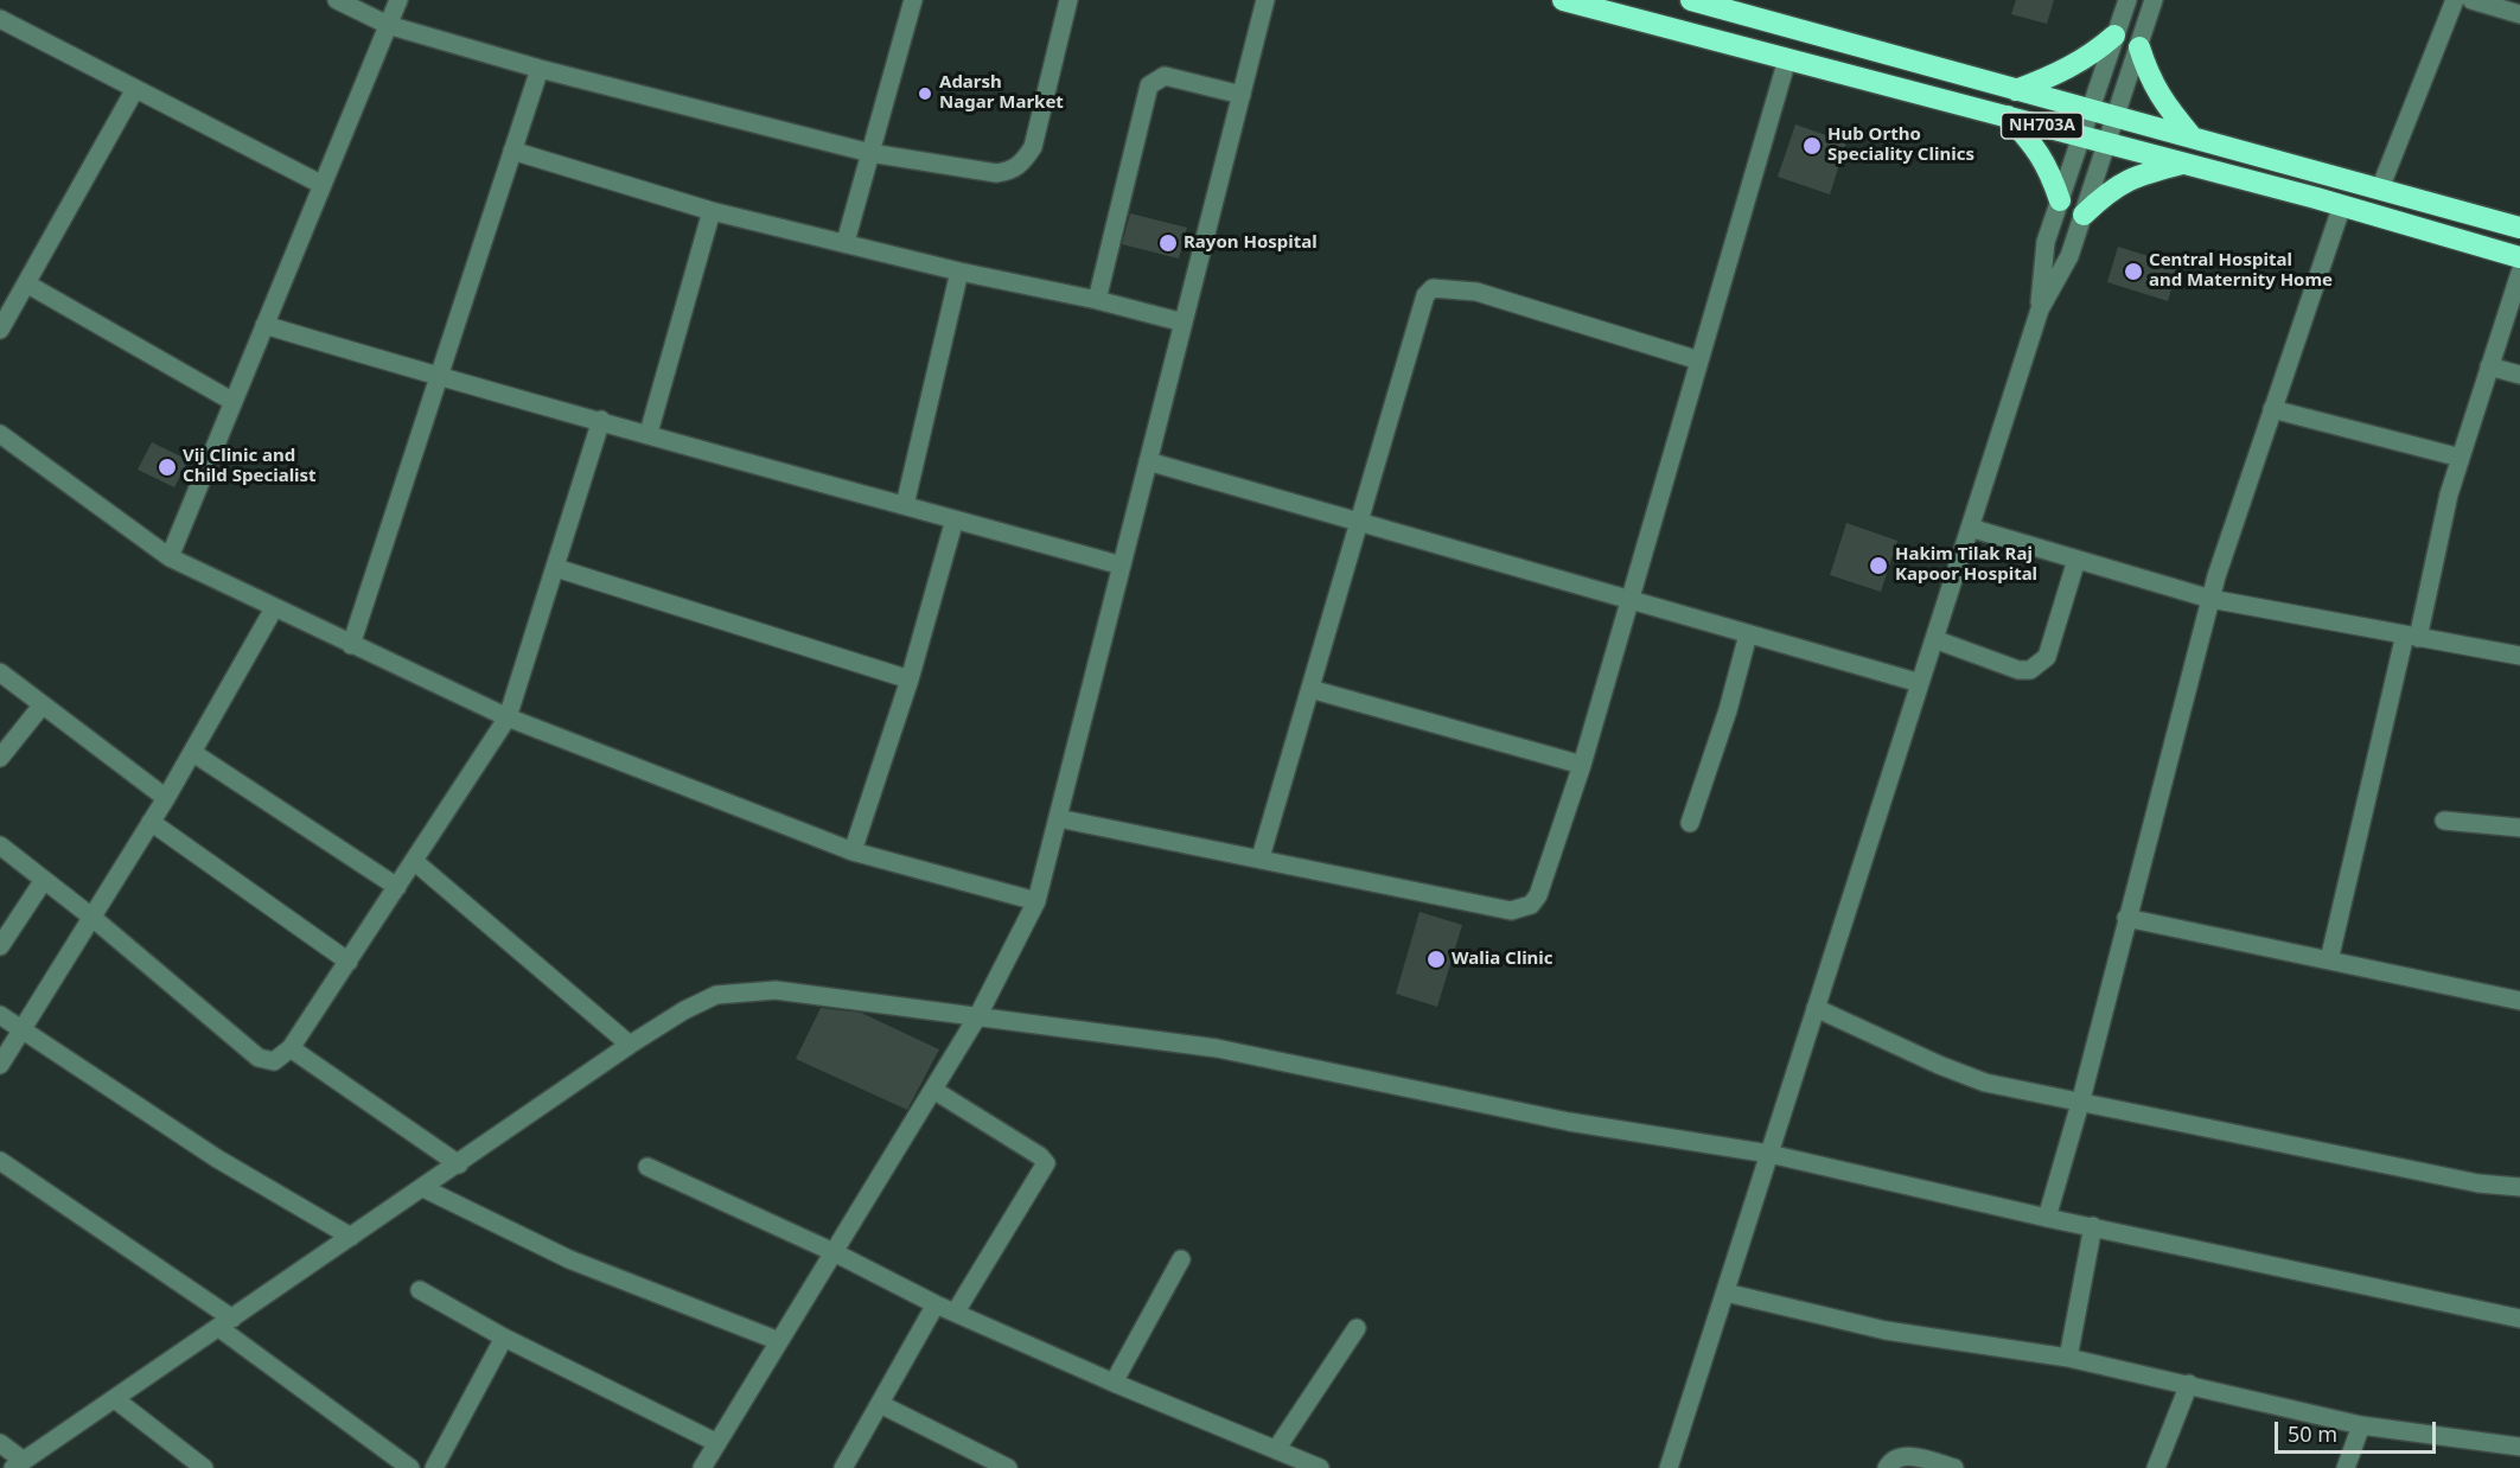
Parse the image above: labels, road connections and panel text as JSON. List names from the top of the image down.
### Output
{
  "streets": {
    "highway": ["NH703A"]
  },
  "places": [
    "Adarsh Nagar Market",
    "Hub Ortho Speciality Clinics",
    "Rayon Hospital",
    "Central Hospital and Maternity Home",
    "Vij Clinic and Child Specialist",
    "Hakim Tilak Raj Kapoor Hospital",
    "Walia Clinic"
  ],
  "scale_bar": "50 m"
}
